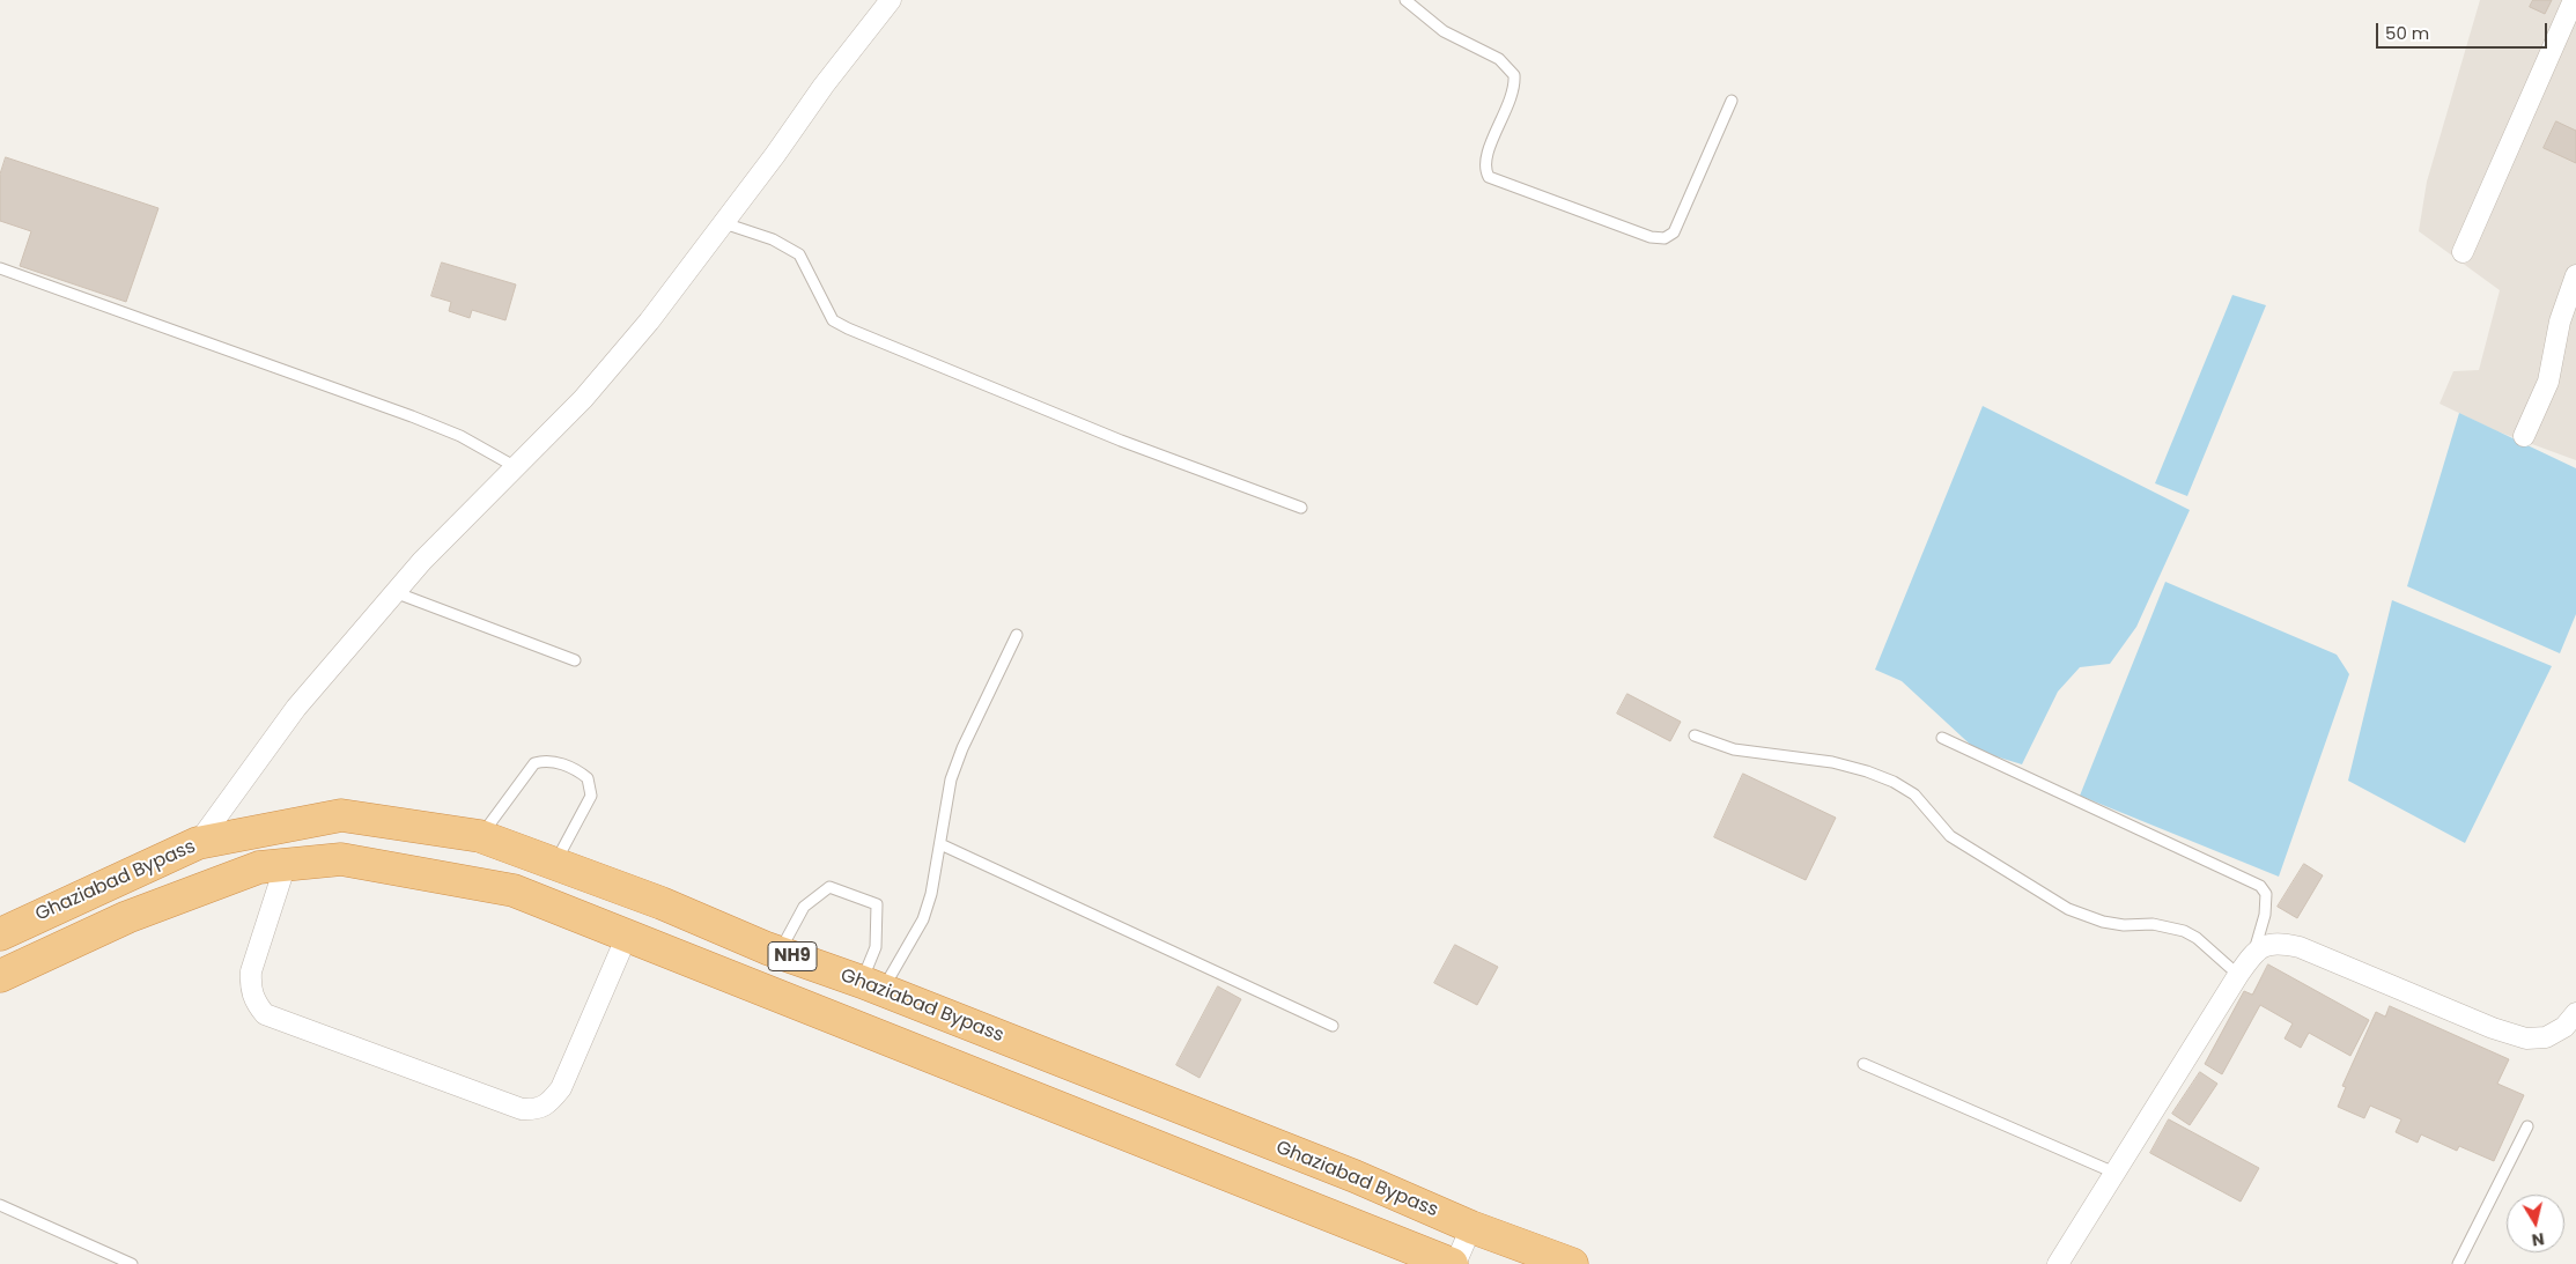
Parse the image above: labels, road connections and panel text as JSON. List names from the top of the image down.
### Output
{
  "streets": {
    "highway": ["Ghaziabad Bypass", "NH9"]
  },
  "scale_bar": "50 m",
  "north": "bottom"
}
